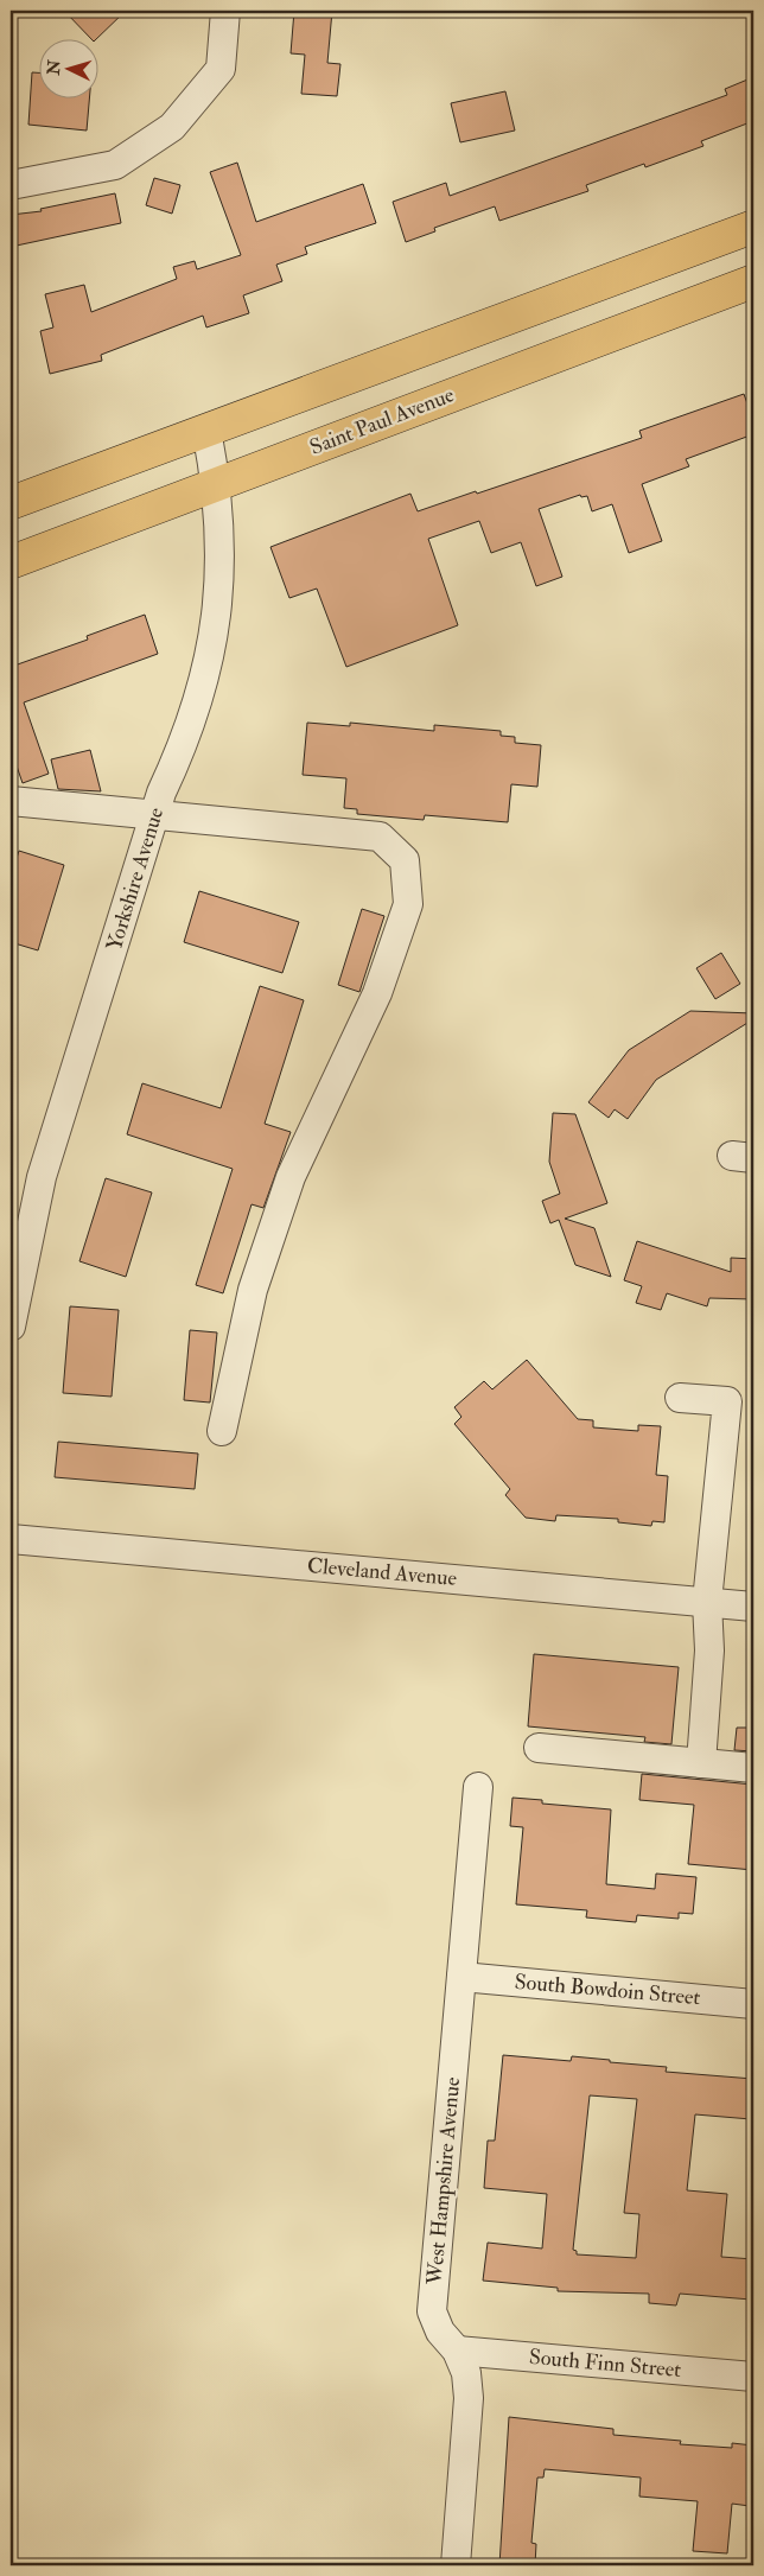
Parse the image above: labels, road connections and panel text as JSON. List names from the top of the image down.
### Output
{
  "streets": {
    "main road": ["Saint Paul Avenue"],
    "street": [
      "Yorkshire Avenue",
      "Cleveland Avenue",
      "South Bowdoin Street",
      "West Hampshire Avenue",
      "South Finn Street"
    ]
  },
  "crossings": [
    ["Saint Paul Avenue", "Yorkshire Avenue"],
    ["South Bowdoin Street", "West Hampshire Avenue"],
    ["West Hampshire Avenue", "South Finn Street"]
  ],
  "north": "left"
}
